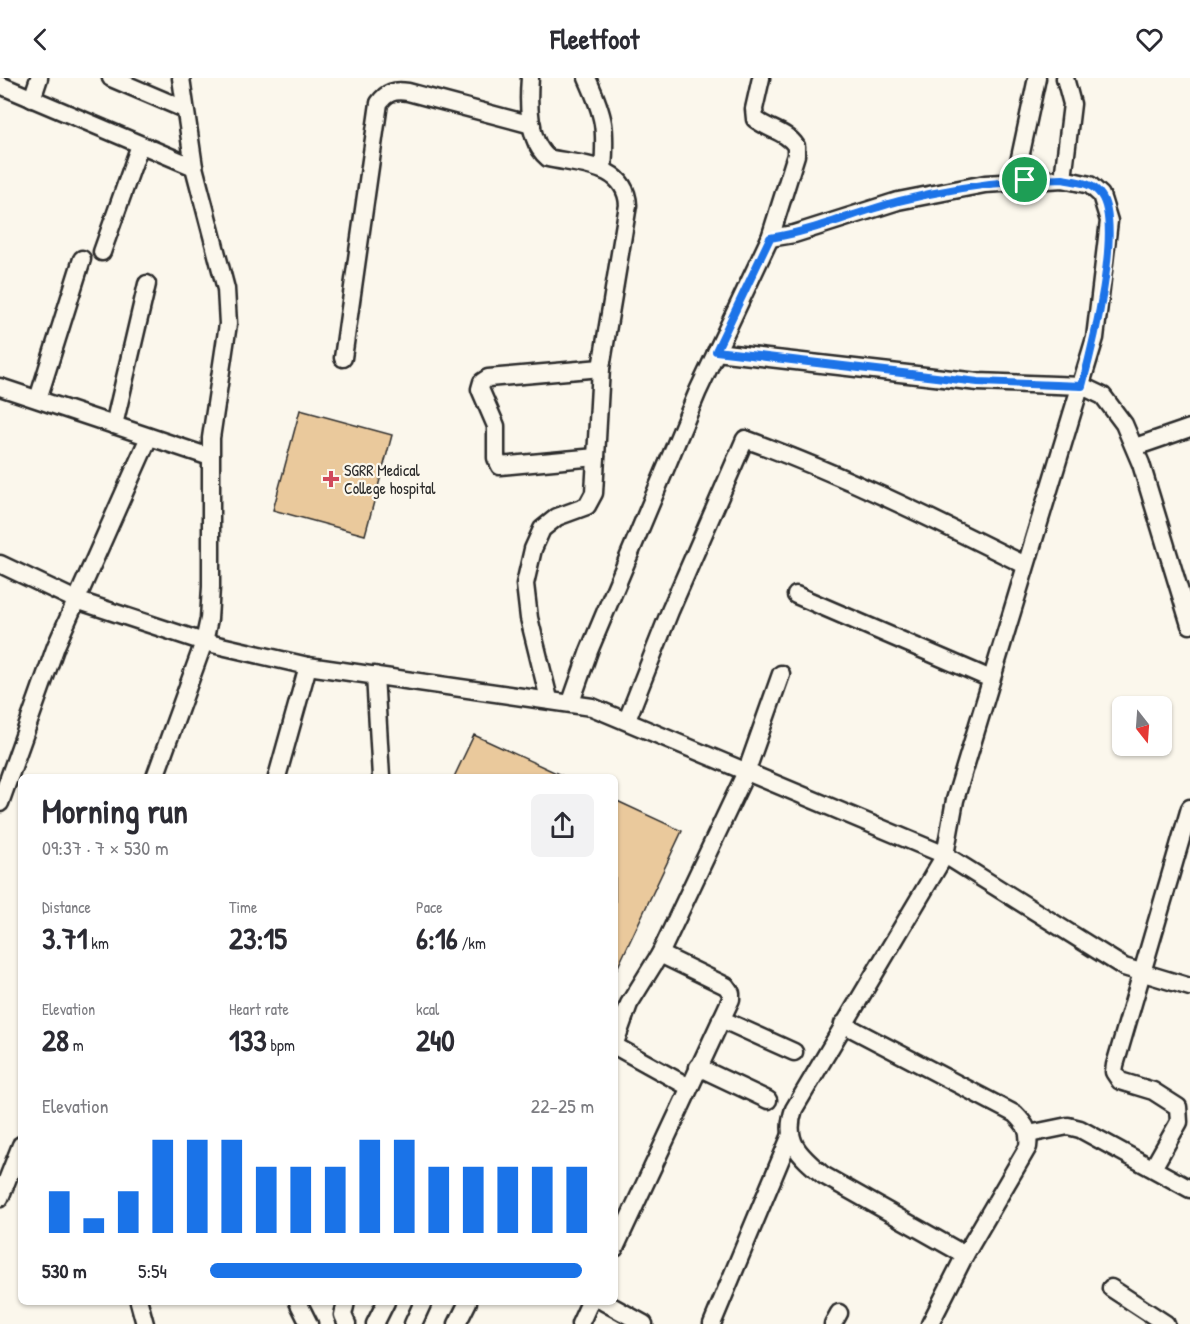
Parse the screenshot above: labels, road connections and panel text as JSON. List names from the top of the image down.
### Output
{
  "places": {
    "health": ["SGRR Medical College hospital"]
  },
  "north": "bottom",
  "page": {
    "header": "Fleetfoot",
    "heading": ["Morning run", "09:37 · 7 × 530 m"],
    "stats": [
      ["Distance", "3.71 km"],
      ["Time", "23:15"],
      ["Pace", "6:16 /km"],
      ["Elevation", "28 m"],
      ["Heart rate", "133 bpm"],
      ["kcal", "240"]
    ],
    "chart": ["Elevation", "22–25 m"],
    "list": [
      {
        "name": "530 m",
        "note": "5:54"
      }
    ]
  }
}
